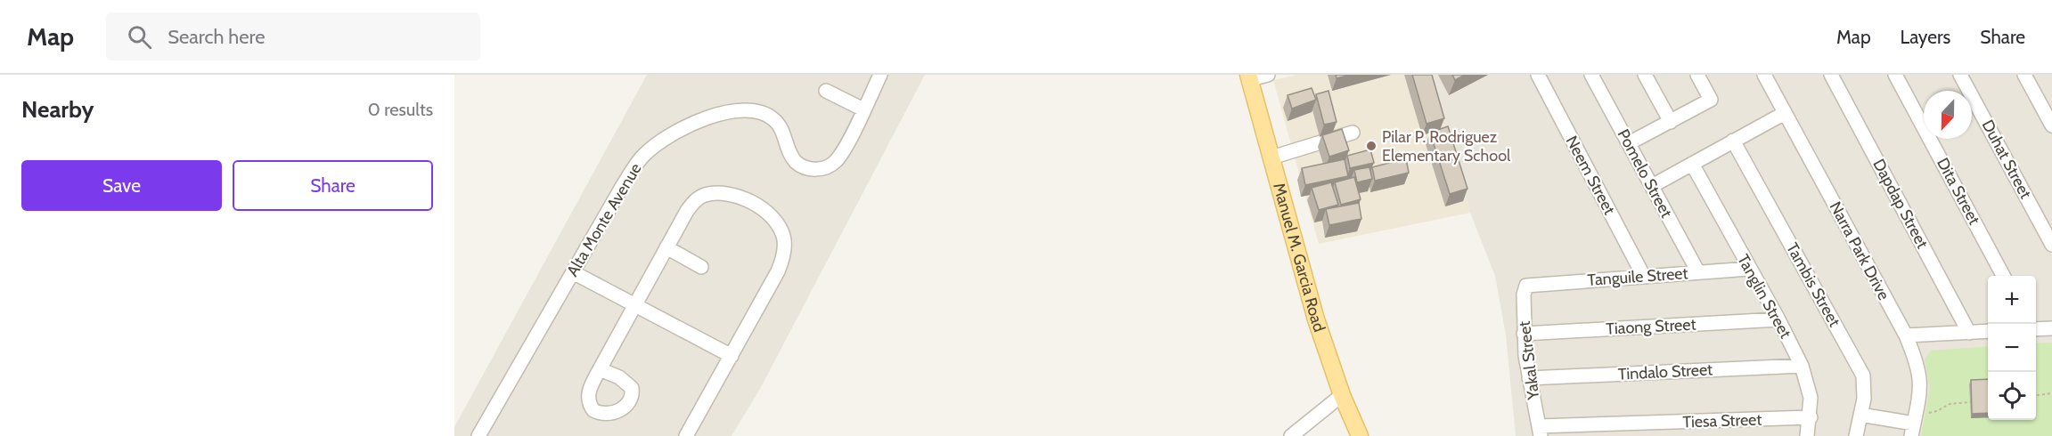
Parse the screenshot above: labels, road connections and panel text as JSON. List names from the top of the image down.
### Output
{
  "streets": {
    "main road": ["Manuel M. Garcia Road"],
    "street": [
      "Duhat Street",
      "Pomelo Street",
      "Neem Street",
      "Dita Street",
      "Dapdap Street",
      "Alta Monte Avenue",
      "Narra Park Drive",
      "Tanguile Street",
      "Tambis Street",
      "Tanglin Street",
      "Tiaong Street",
      "Yakal Street",
      "Tindalo Street",
      "Tiesa Street"
    ]
  },
  "crossings": [
    ["Pomelo Street", "Tanguile Street"],
    ["Neem Street", "Tanguile Street"],
    ["Tanguile Street", "Tanglin Street"],
    ["Tanguile Street", "Yakal Street"],
    ["Tanglin Street", "Tiaong Street"],
    ["Tanglin Street", "Tindalo Street"],
    ["Tanglin Street", "Tiesa Street"],
    ["Tiaong Street", "Yakal Street"],
    ["Yakal Street", "Tindalo Street"],
    ["Yakal Street", "Tiesa Street"]
  ],
  "places": ["Pilar P. Rodriguez Elementary School"],
  "north": "bottom",
  "page": {
    "header": "Map",
    "search": "Search here",
    "nav": ["Map", "Layers", "Share"],
    "heading": ["Nearby", "0 results"],
    "buttons": ["Save", "Share"],
    "map_buttons": ["+", "−"]
  }
}
